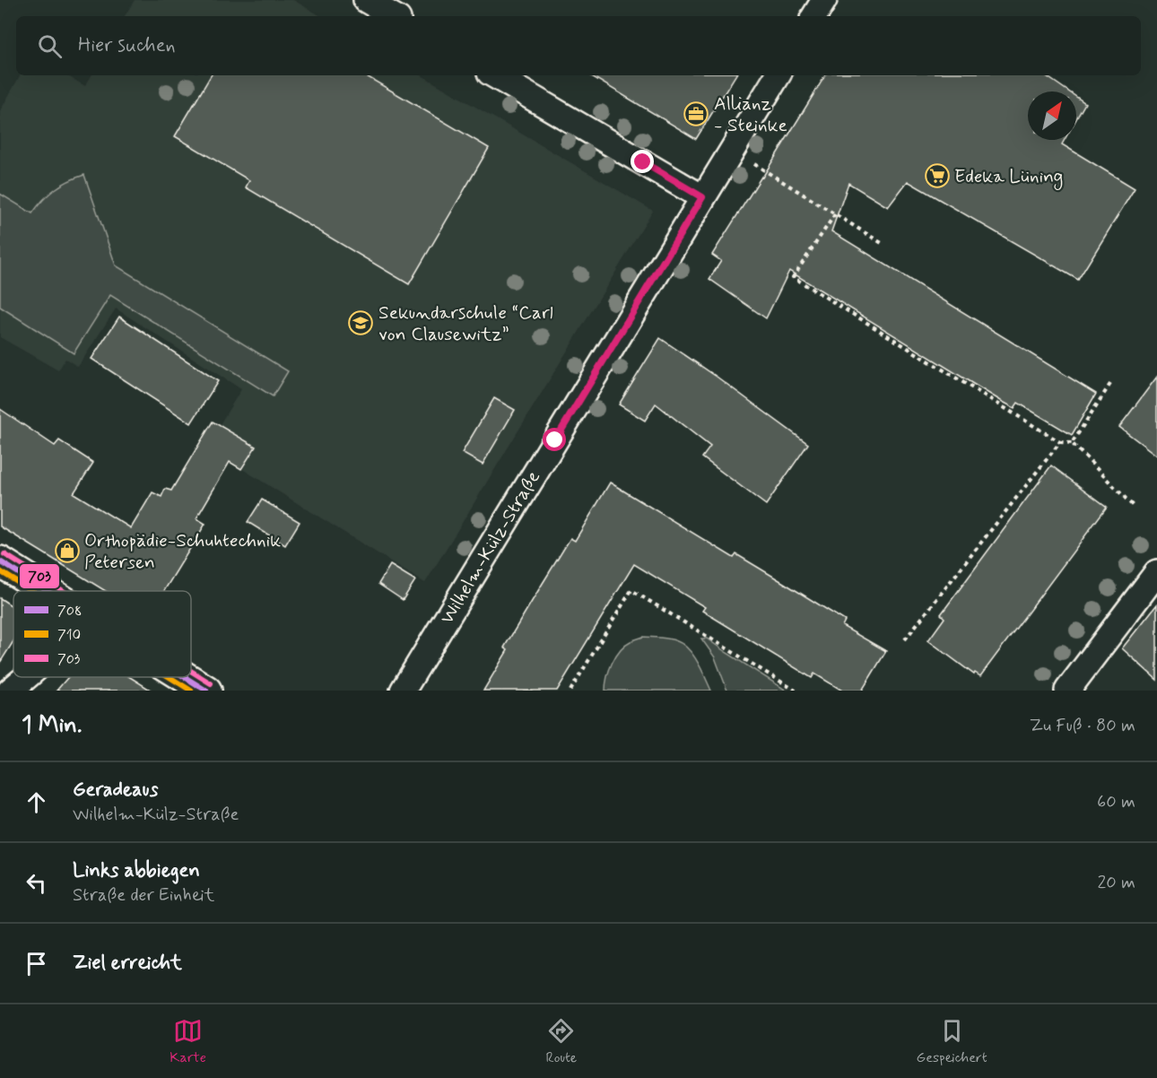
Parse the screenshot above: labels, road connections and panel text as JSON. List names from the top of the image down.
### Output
{
  "streets": {
    "street": ["Wilhelm-Külz-Straße"]
  },
  "places": {
    "office": ["Allianz - Steinke"],
    "supermarket": ["Edeka Lüning"],
    "school or university": ["Sekundarschule “Carl von Clausewitz”"],
    "shop": ["Orthopädie-Schuhtechnik Petersen"]
  },
  "lines": ["transit line 703", "transit line 708", "transit line 710"],
  "legend": ["708", "710", "703"],
  "north": "top right",
  "page": {
    "search": "Hier suchen",
    "heading": ["1 Min.", "Zu Fuß · 80 m"],
    "list": [
      ["Geradeaus", "Wilhelm-Külz-Straße", "60 m"],
      ["Links abbiegen", "Straße der Einheit", "20 m"],
      "Ziel erreicht"
    ],
    "nav": ["Karte", "Route", "Gespeichert"]
  }
}
